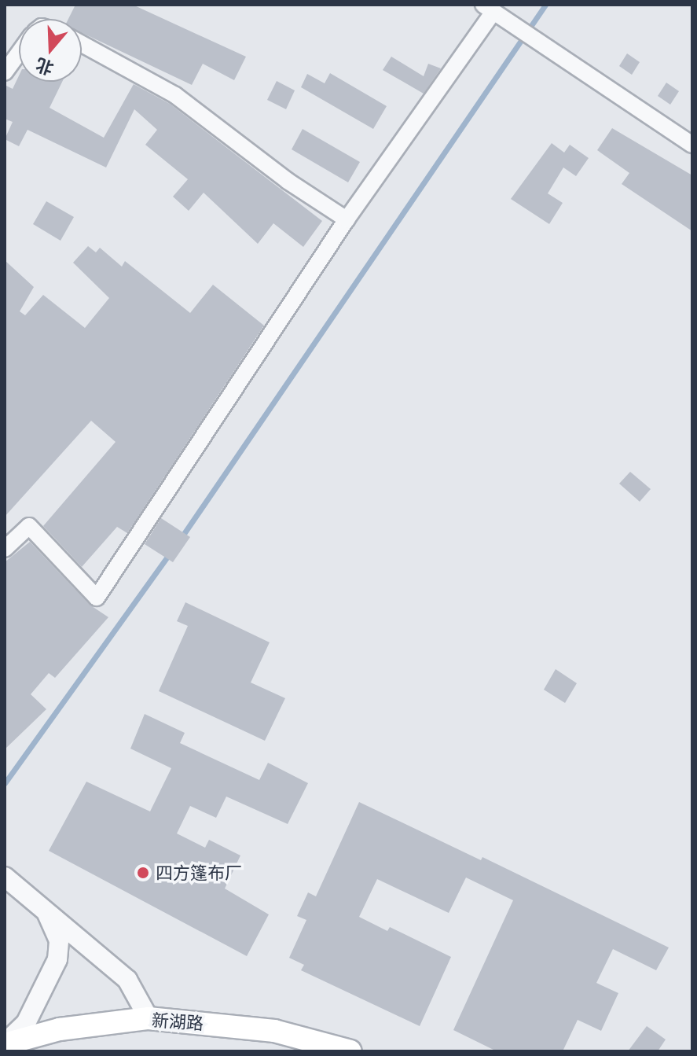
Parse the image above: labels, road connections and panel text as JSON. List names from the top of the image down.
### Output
{
  "streets": {
    "main road": ["新湖路"]
  },
  "places": ["四方篷布厂"],
  "north": "bottom"
}
